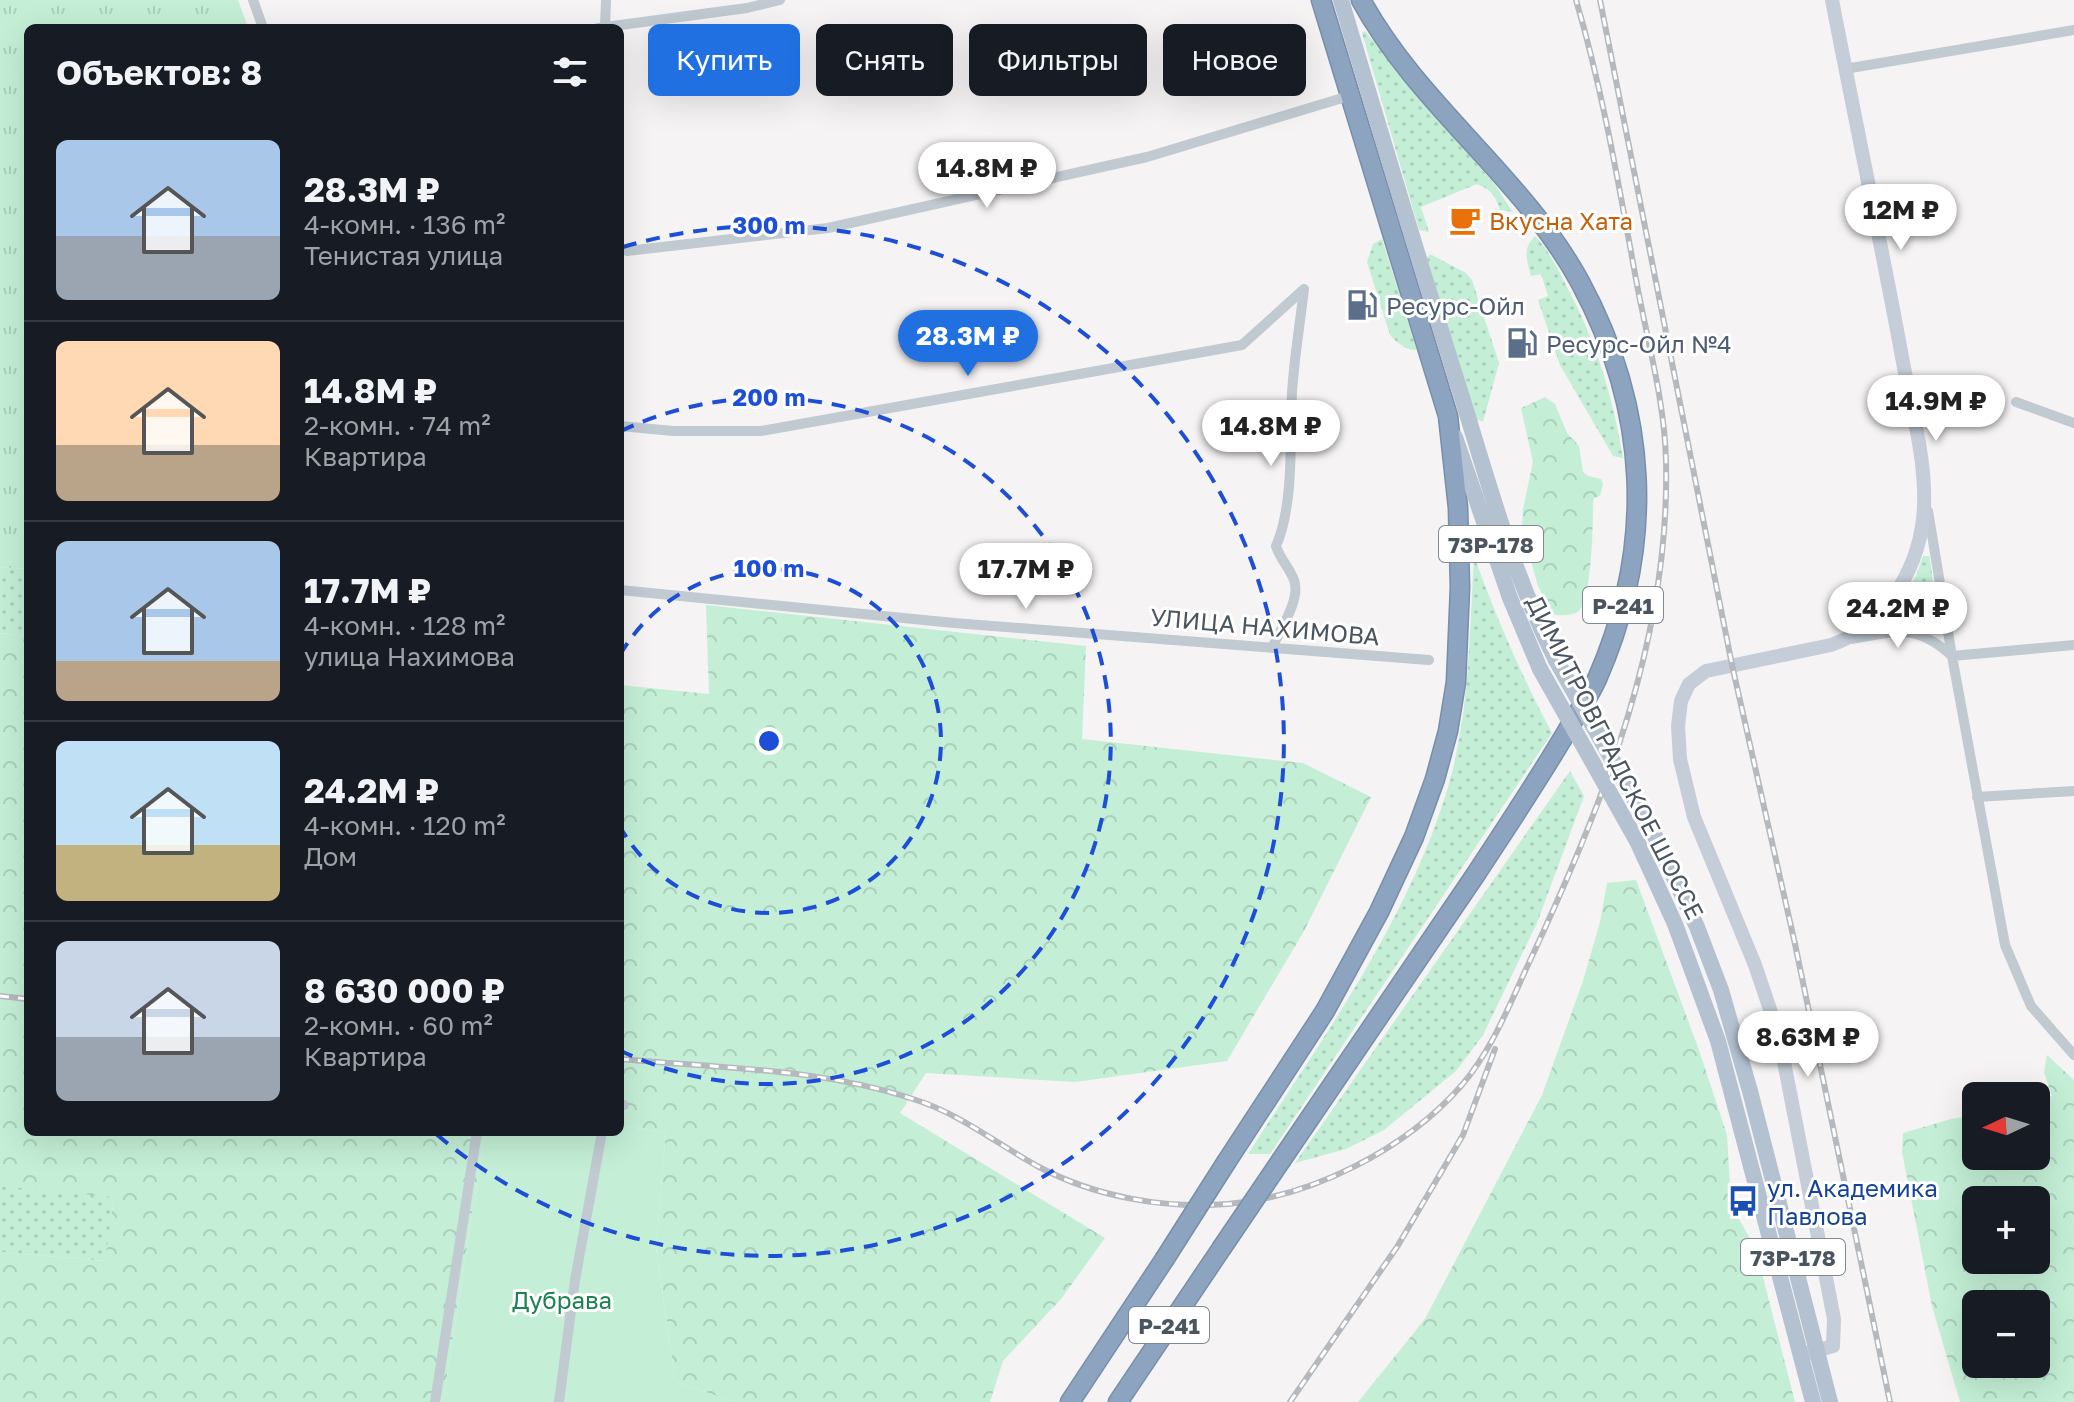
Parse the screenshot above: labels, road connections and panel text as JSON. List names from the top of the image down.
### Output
{
  "streets": {
    "highway": ["Р-241", "ДИМИТРОВГРАДСКОЕ ШОССЕ"],
    "main road": ["73Р-178"],
    "street": ["УЛИЦА НАХИМОВА"]
  },
  "crossings": [
    ["Р-241", "ДИМИТРОВГРАДСКОЕ ШОССЕ"]
  ],
  "parks": ["Дубрава"],
  "places": {
    "cafe": ["Вкусна Хата"],
    "fuel station": ["Ресурс-Ойл", "Ресурс-Ойл №4"],
    "bus stop": ["ул. Академика Павлова"]
  },
  "north": "left",
  "page": {
    "chip": [
      "Купить",
      "Снять",
      "Фильтры",
      "Новое"
    ],
    "heading": "Объектов: 8",
    "list": [
      {
        "name": "28.3M ₽",
        "note": "4-комн. · 136 m² · Тенистая улица"
      },
      {
        "name": "14.8M ₽",
        "note": "2-комн. · 74 m² · Квартира"
      },
      {
        "name": "17.7M ₽",
        "note": "4-комн. · 128 m² · улица Нахимова"
      },
      {
        "name": "24.2M ₽",
        "note": "4-комн. · 120 m² · Дом"
      },
      {
        "name": "8 630 000 ₽",
        "note": "2-комн. · 60 m² · Квартира"
      }
    ],
    "price": [
      "14.8M ₽",
      "12M ₽",
      "28.3M ₽",
      "14.9M ₽",
      "14.8M ₽",
      "17.7M ₽",
      "24.2M ₽",
      "8.63M ₽"
    ],
    "map_buttons": ["+", "−"]
  },
  "rings": ["300 m", "200 m", "100 m"]
}
